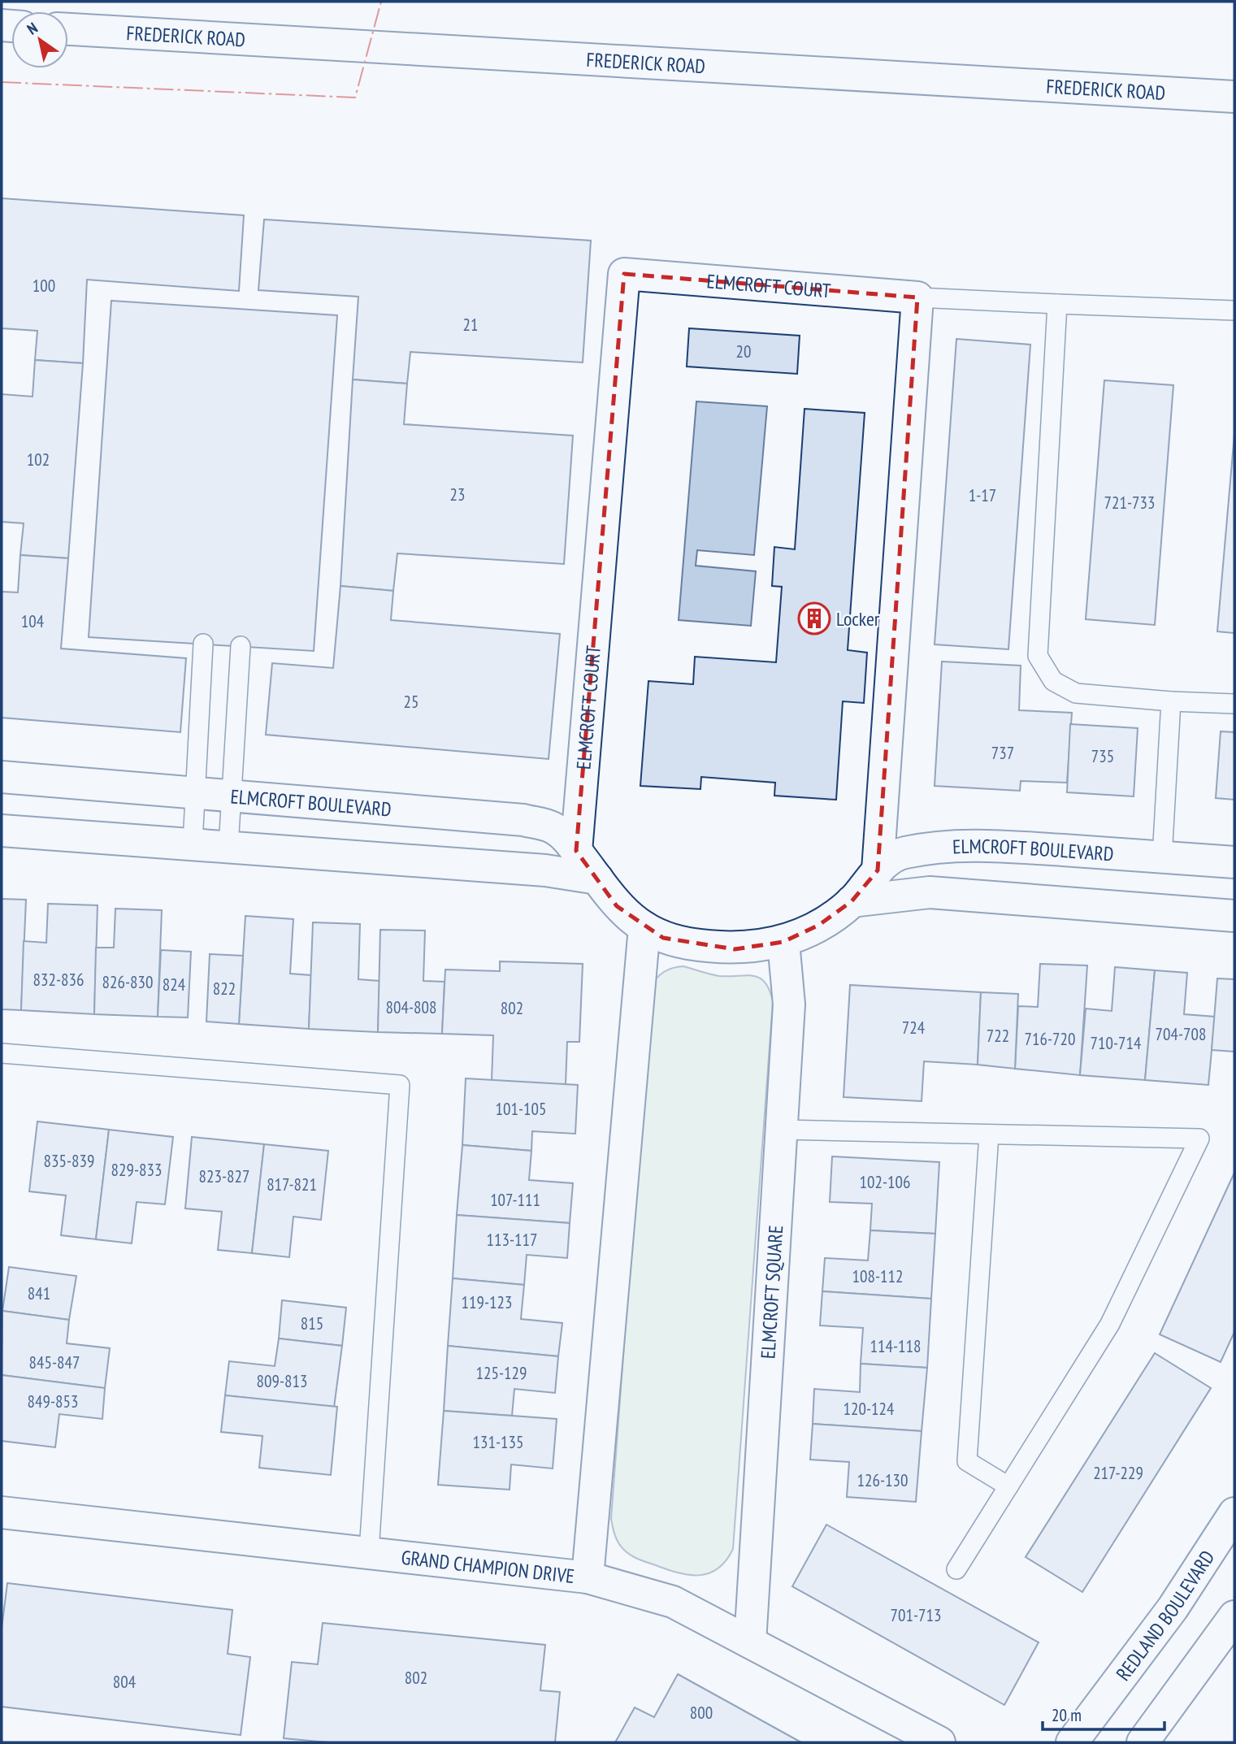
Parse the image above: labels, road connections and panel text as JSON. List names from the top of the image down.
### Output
{
  "streets": {
    "street": [
      "FREDERICK ROAD",
      "ELMCROFT COURT",
      "ELMCROFT BOULEVARD",
      "ELMCROFT SQUARE",
      "GRAND CHAMPION DRIVE",
      "REDLAND BOULEVARD"
    ]
  },
  "crossings": [
    ["ELMCROFT COURT", "ELMCROFT BOULEVARD"],
    ["ELMCROFT BOULEVARD", "ELMCROFT SQUARE"],
    ["ELMCROFT SQUARE", "GRAND CHAMPION DRIVE"]
  ],
  "places": {
    "building": ["Locker"]
  },
  "house_numbers": [
    "100",
    "21",
    "20",
    "102",
    "23",
    "1-17",
    "721-733",
    "104",
    "25",
    "737",
    "735",
    "832-836",
    "826-830",
    "824",
    "822",
    "804-808",
    "802",
    "724",
    "704-708",
    "722",
    "716-720",
    "710-714",
    "101-105",
    "835-839",
    "829-833",
    "823-827",
    "102-106",
    "817-821",
    "107-111",
    "113-117",
    "108-112",
    "841",
    "119-123",
    "815",
    "114-118",
    "845-847",
    "125-129",
    "809-813",
    "849-853",
    "120-124",
    "131-135",
    "217-229",
    "126-130",
    "701-713",
    "802",
    "804",
    "800"
  ],
  "scale_bar": "20 m",
  "north": "top left"
}
